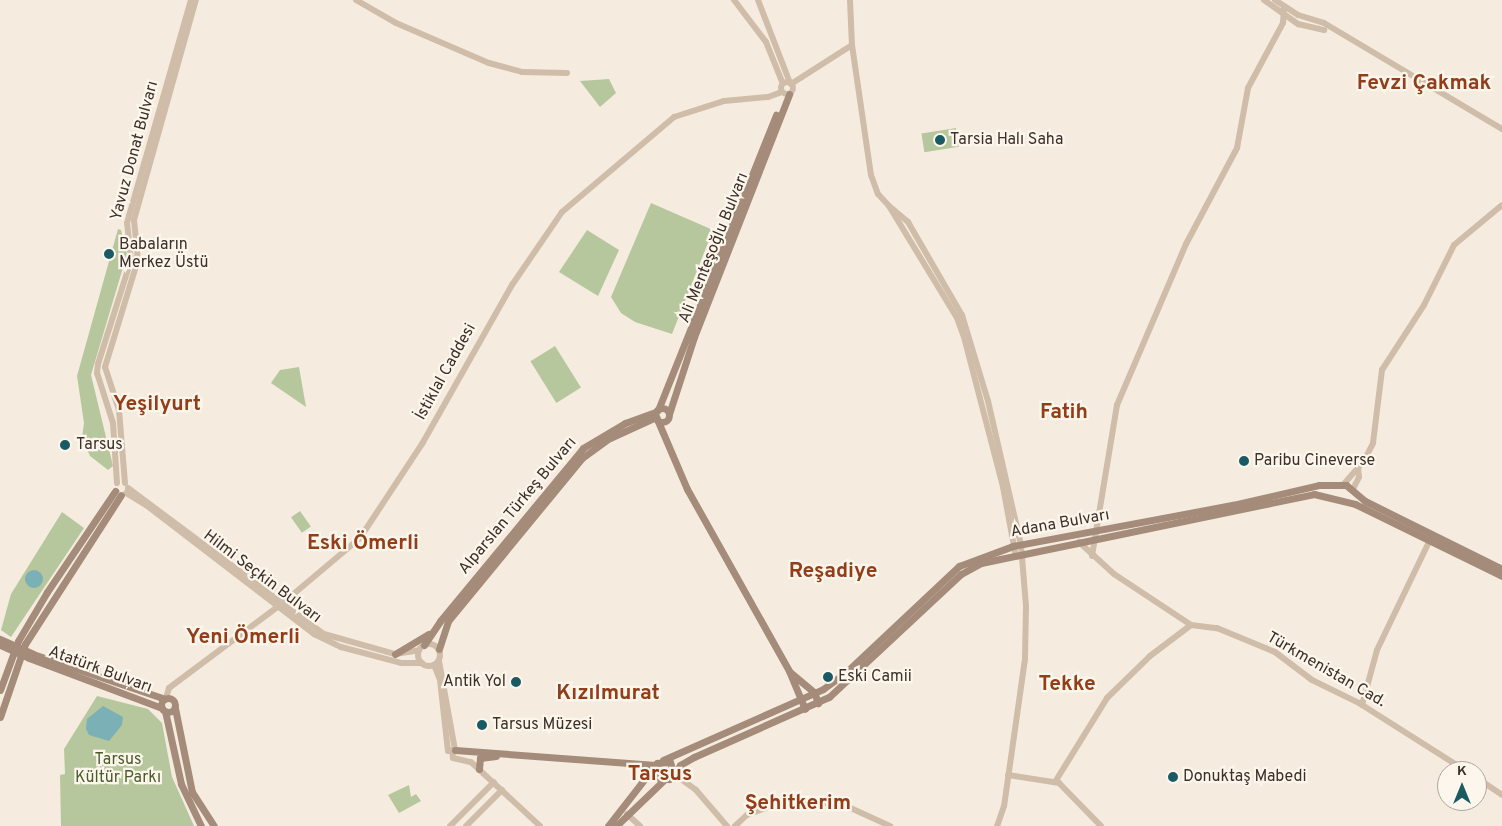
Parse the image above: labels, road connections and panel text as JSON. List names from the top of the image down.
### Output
{
  "streets": {
    "main road": [
      "Ali Menteşoğlu Bulvarı",
      "Alparslan Türkeş Bulvarı",
      "Adana Bulvarı",
      "Atatürk Bulvarı"
    ],
    "street": [
      "Yavuz Donat Bulvarı",
      "İstiklal Caddesi",
      "Hilmi Seçkin Bulvarı",
      "Türkmenistan Cad."
    ]
  },
  "crossings": [
    ["Yavuz Donat Bulvarı", "Hilmi Seçkin Bulvarı"],
    ["Ali Menteşoğlu Bulvarı", "İstiklal Caddesi"],
    ["Ali Menteşoğlu Bulvarı", "Alparslan Türkeş Bulvarı"],
    ["İstiklal Caddesi", "Hilmi Seçkin Bulvarı"],
    ["İstiklal Caddesi", "Atatürk Bulvarı"],
    ["Alparslan Türkeş Bulvarı", "Hilmi Seçkin Bulvarı"],
    ["Adana Bulvarı", "Türkmenistan Cad."]
  ],
  "districts": [
    "Fevzi Çakmak",
    "Yeşilyurt",
    "Fatih",
    "Eski Ömerli",
    "Reşadiye",
    "Yeni Ömerli",
    "Tekke",
    "Kızılmurat",
    "Tarsus",
    "Şehitkerim"
  ],
  "parks": ["Tarsus Kültür Parkı"],
  "places": [
    "Tarsia Halı Saha",
    "Babaların Merkez Üstü",
    "Tarsus",
    "Paribu Cineverse",
    "Eski Camii",
    "Antik Yol",
    "Tarsus Müzesi",
    "Donuktaş Mabedi"
  ],
  "north": "top"
}
